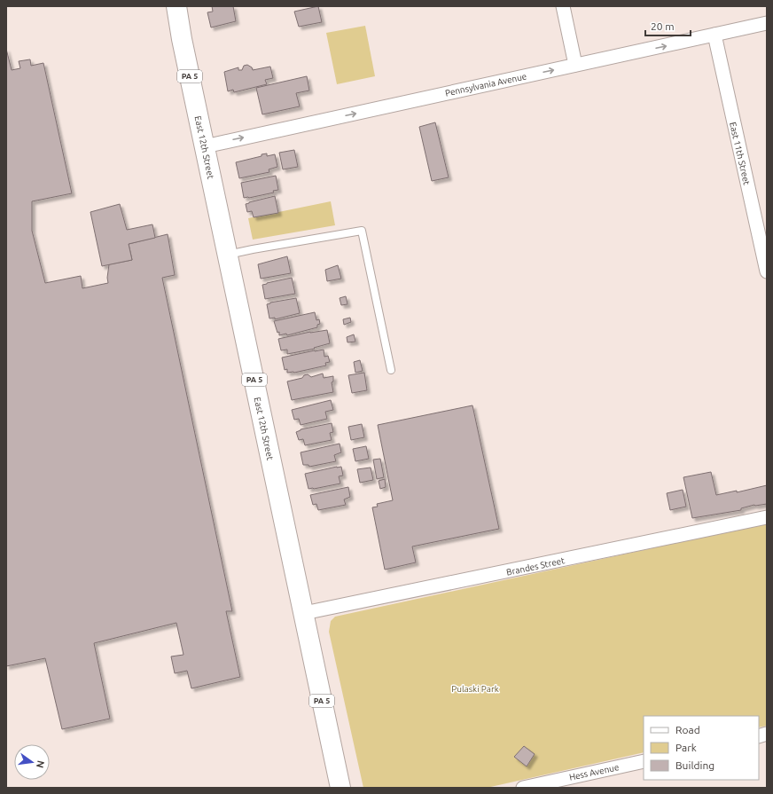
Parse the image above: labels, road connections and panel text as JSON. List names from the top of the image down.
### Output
{
  "streets": {
    "main road": ["PA 5", "East 12th Street"],
    "street": [
      "Pennsylvania Avenue",
      "East 11th Street",
      "Brandes Street",
      "Hess Avenue"
    ]
  },
  "crossings": [
    ["Pennsylvania Avenue", "East 12th Street"],
    ["Pennsylvania Avenue", "East 11th Street"],
    ["East 12th Street", "Brandes Street"]
  ],
  "one_way": ["Pennsylvania Avenue"],
  "parks": ["Pulaski Park"],
  "legend": ["Road", "Park", "Building"],
  "scale_bar": "20 m",
  "north": "right"
}
